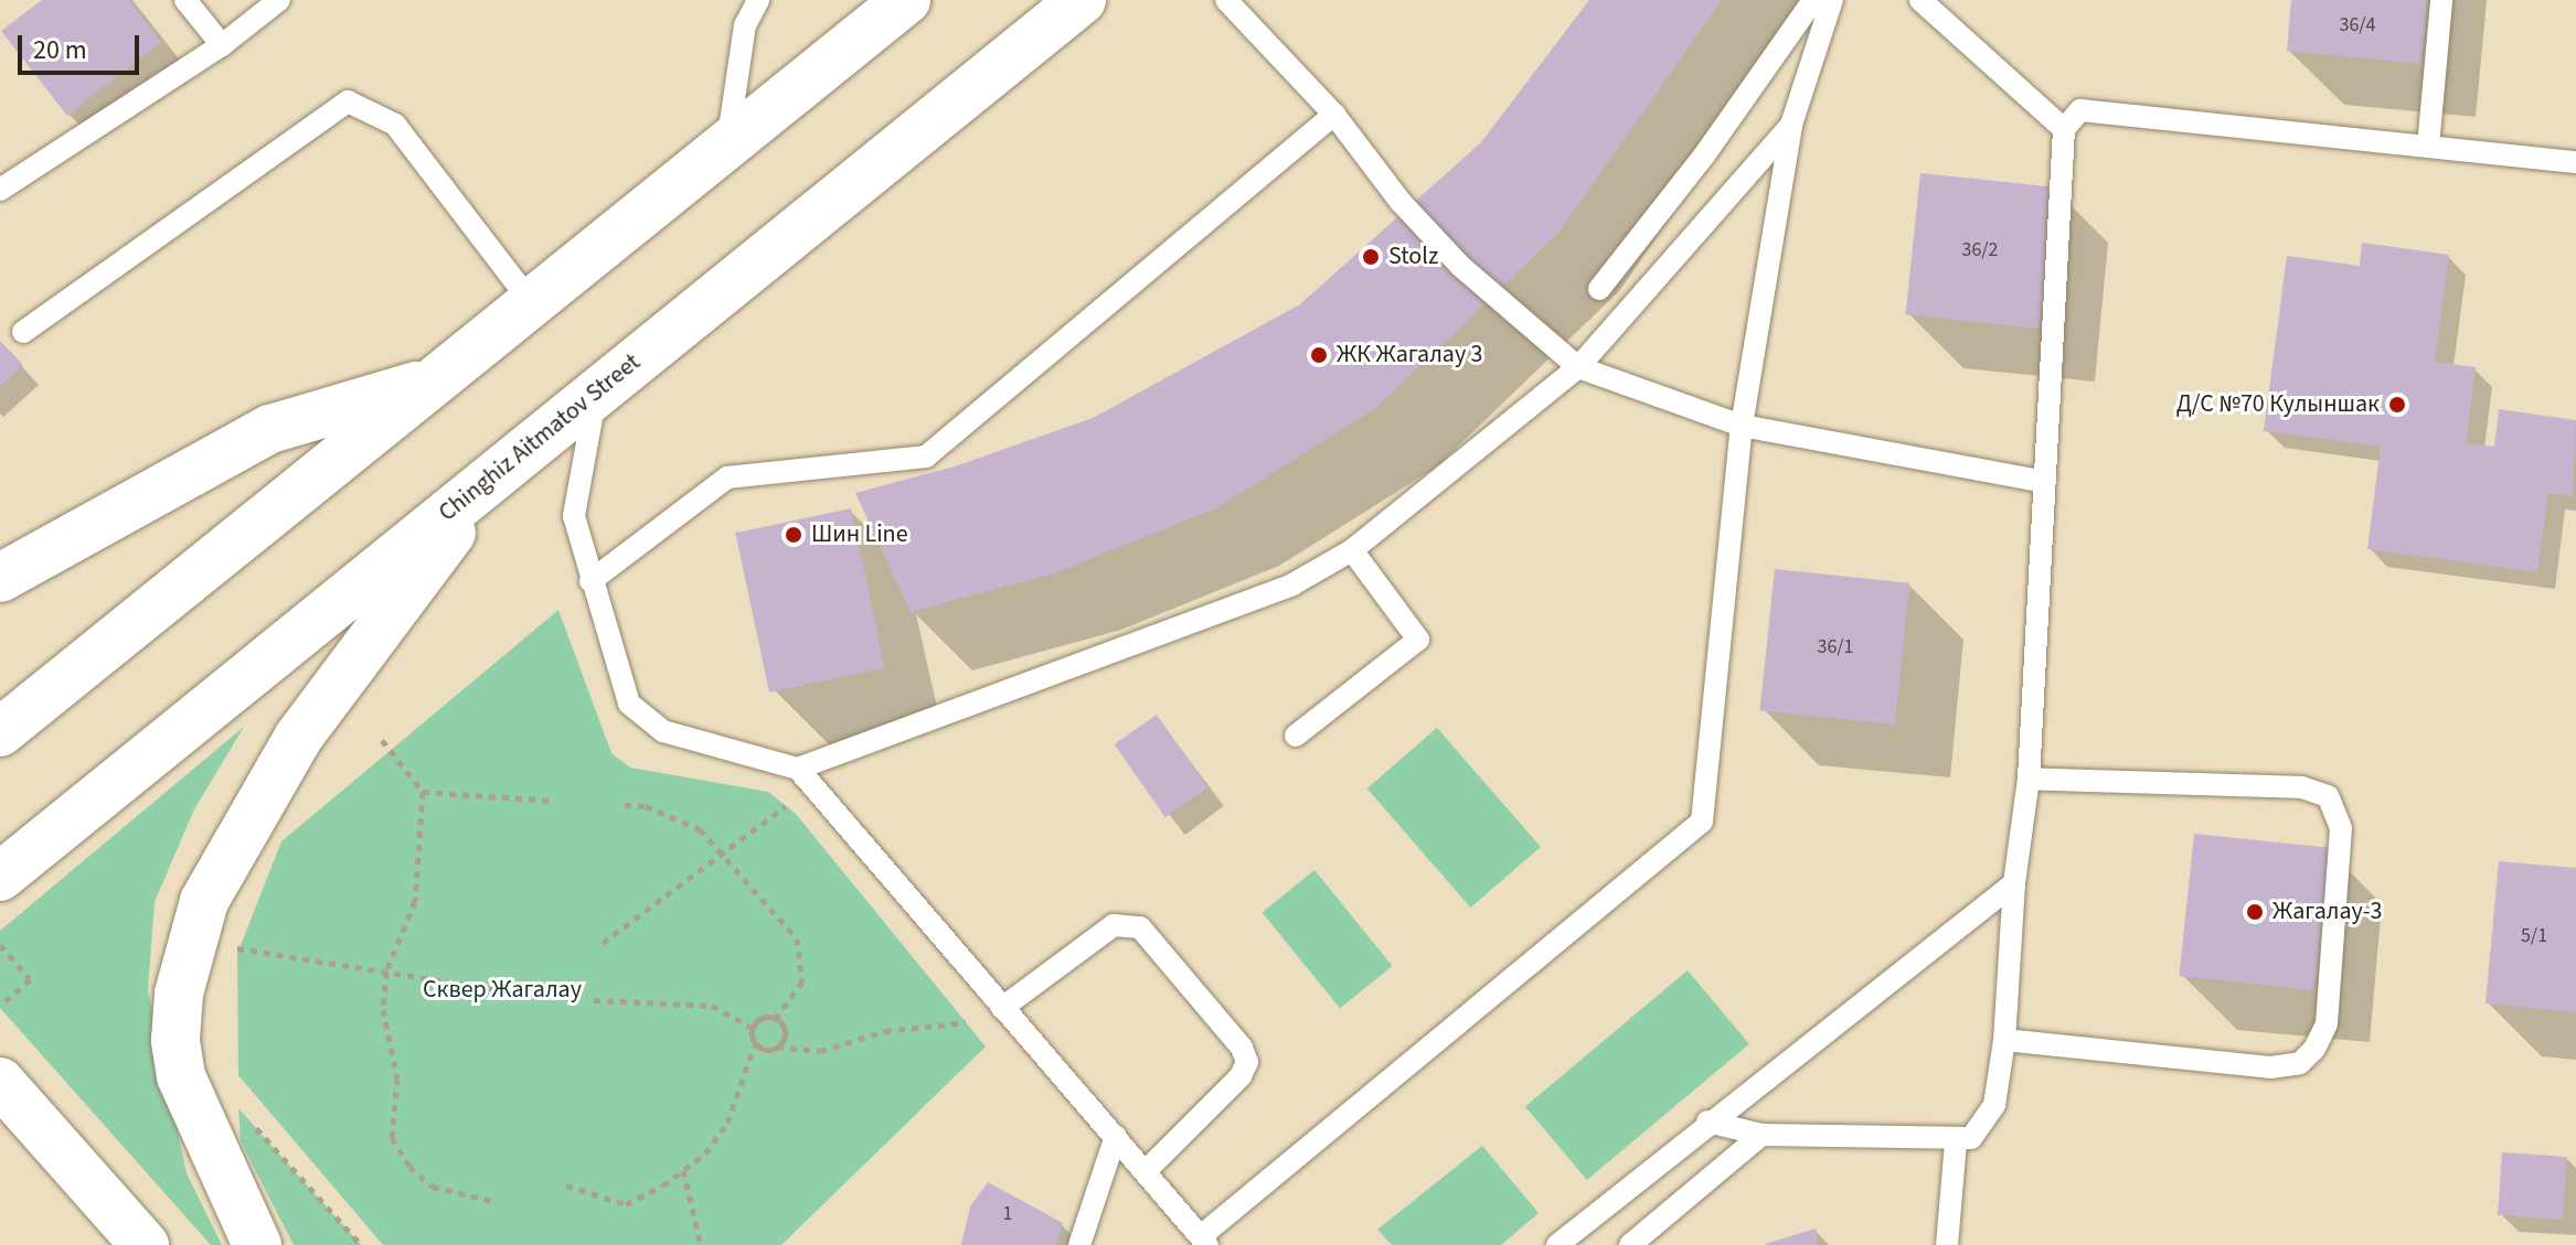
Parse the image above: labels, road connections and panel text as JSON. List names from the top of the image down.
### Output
{
  "streets": {
    "main road": ["Chinghiz Aitmatov Street"]
  },
  "parks": ["Сквер Жагалау"],
  "places": [
    "Stolz",
    "ЖК Жагалау 3",
    "Д/С №70 Кулыншак",
    "Шин Line",
    "Жагалау-3"
  ],
  "house_numbers": [
    "36/4",
    "36/2",
    "36/1",
    "5/1",
    "1"
  ],
  "scale_bar": "20 m"
}
